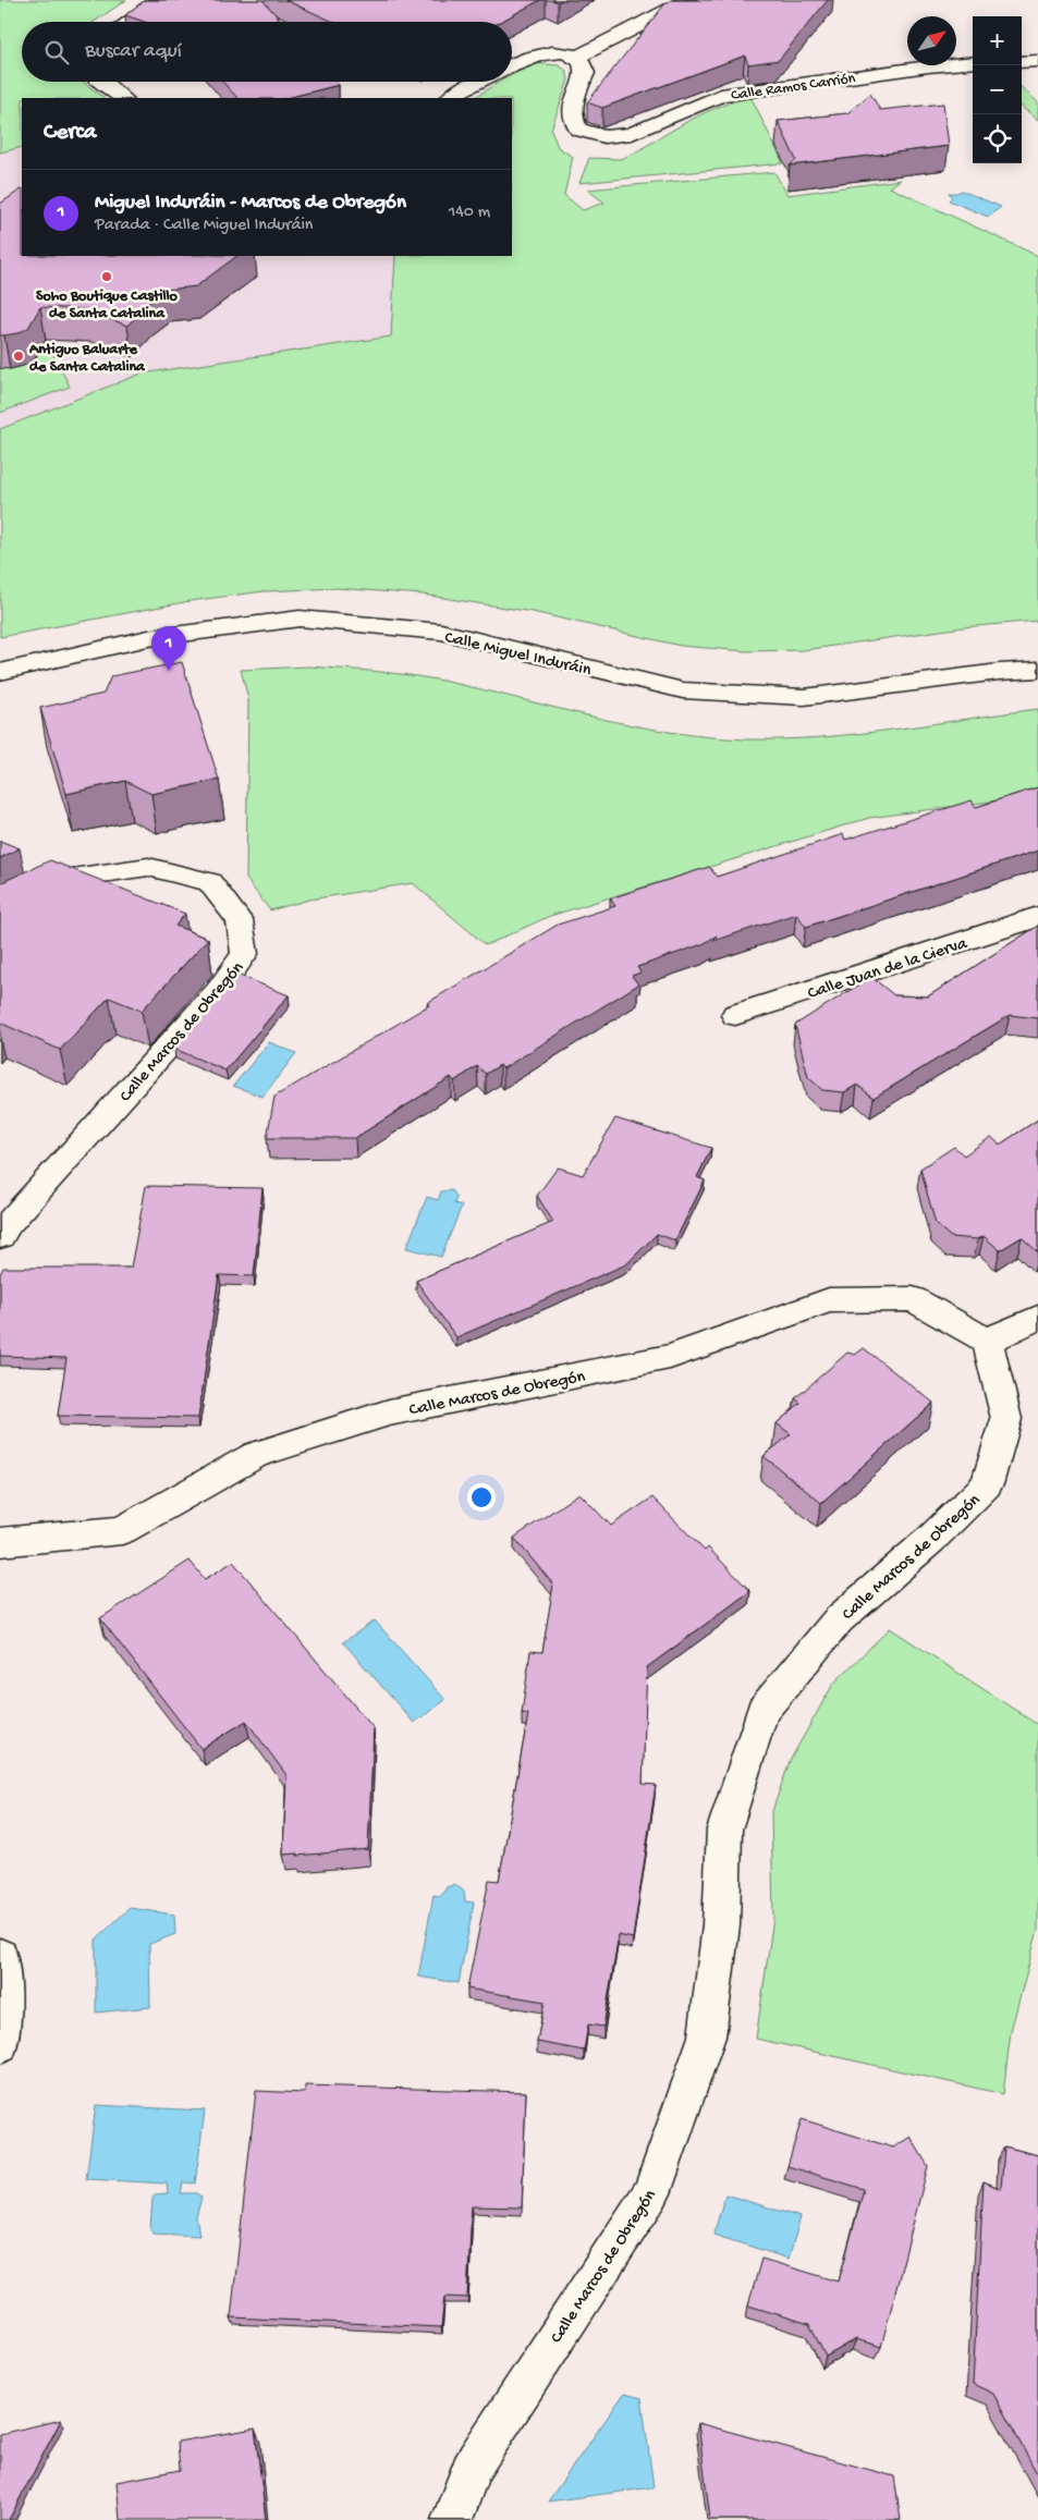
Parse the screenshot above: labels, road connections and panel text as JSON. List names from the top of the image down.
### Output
{
  "streets": {
    "street": [
      "Calle Ramos Carrión",
      "Calle Miguel Induráin",
      "Calle Juan de la Cierva",
      "Calle Marcos de Obregón"
    ]
  },
  "places": ["Soho Boutique Castillo de Santa Catalina", "Antiguo Baluarte de Santa Catalina"],
  "north": "top right",
  "page": {
    "map_buttons": ["+", "−"],
    "search": "Buscar aquí",
    "heading": "Cerca",
    "list": [
      {
        "mark": "1",
        "name": "Miguel Induráin - Marcos de Obregón",
        "note": "Parada · Calle Miguel Induráin",
        "value": "140 m"
      }
    ],
    "pins": "1"
  }
}
